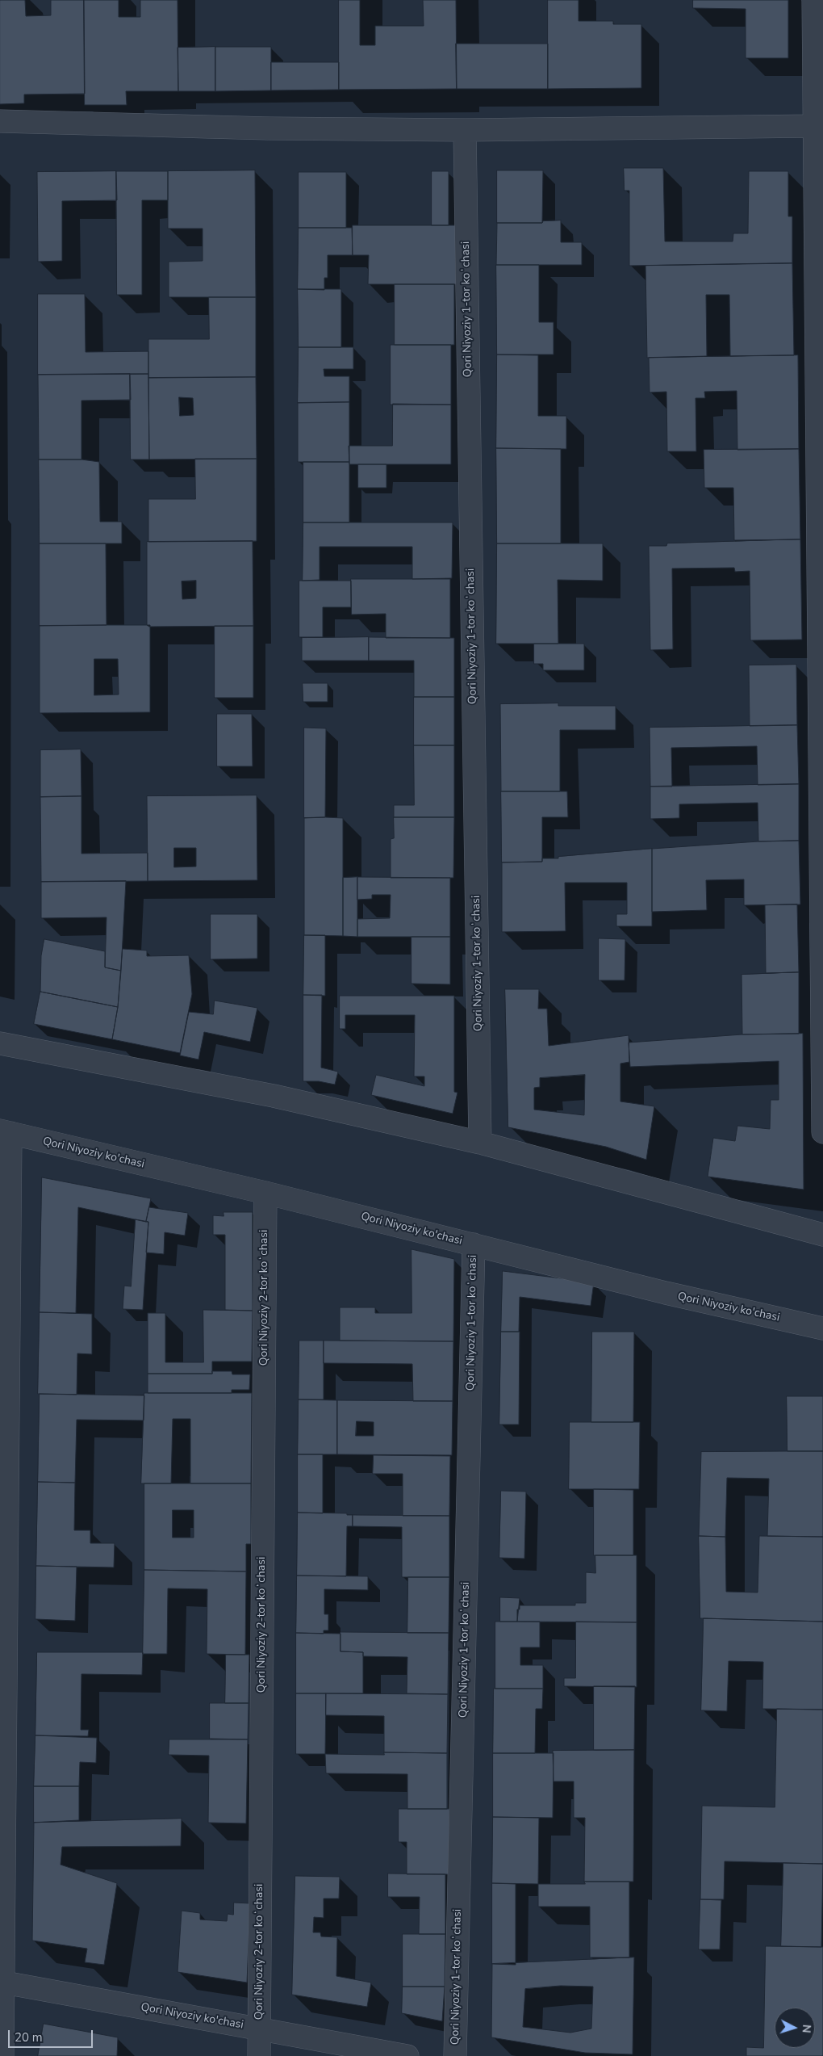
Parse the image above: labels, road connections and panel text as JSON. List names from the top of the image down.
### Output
{
  "streets": {
    "street": ["Qori Niyoziy 1-tor koʻchasi", "Qori Niyoziy ko'chasi", "Qori Niyoziy 2-tor koʻchasi"]
  },
  "crossings": [
    ["Qori Niyoziy 1-tor koʻchasi", "Qori Niyoziy ko'chasi"],
    ["Qori Niyoziy ko'chasi", "Qori Niyoziy 2-tor koʻchasi"]
  ],
  "scale_bar": "20 m",
  "north": "right"
}
